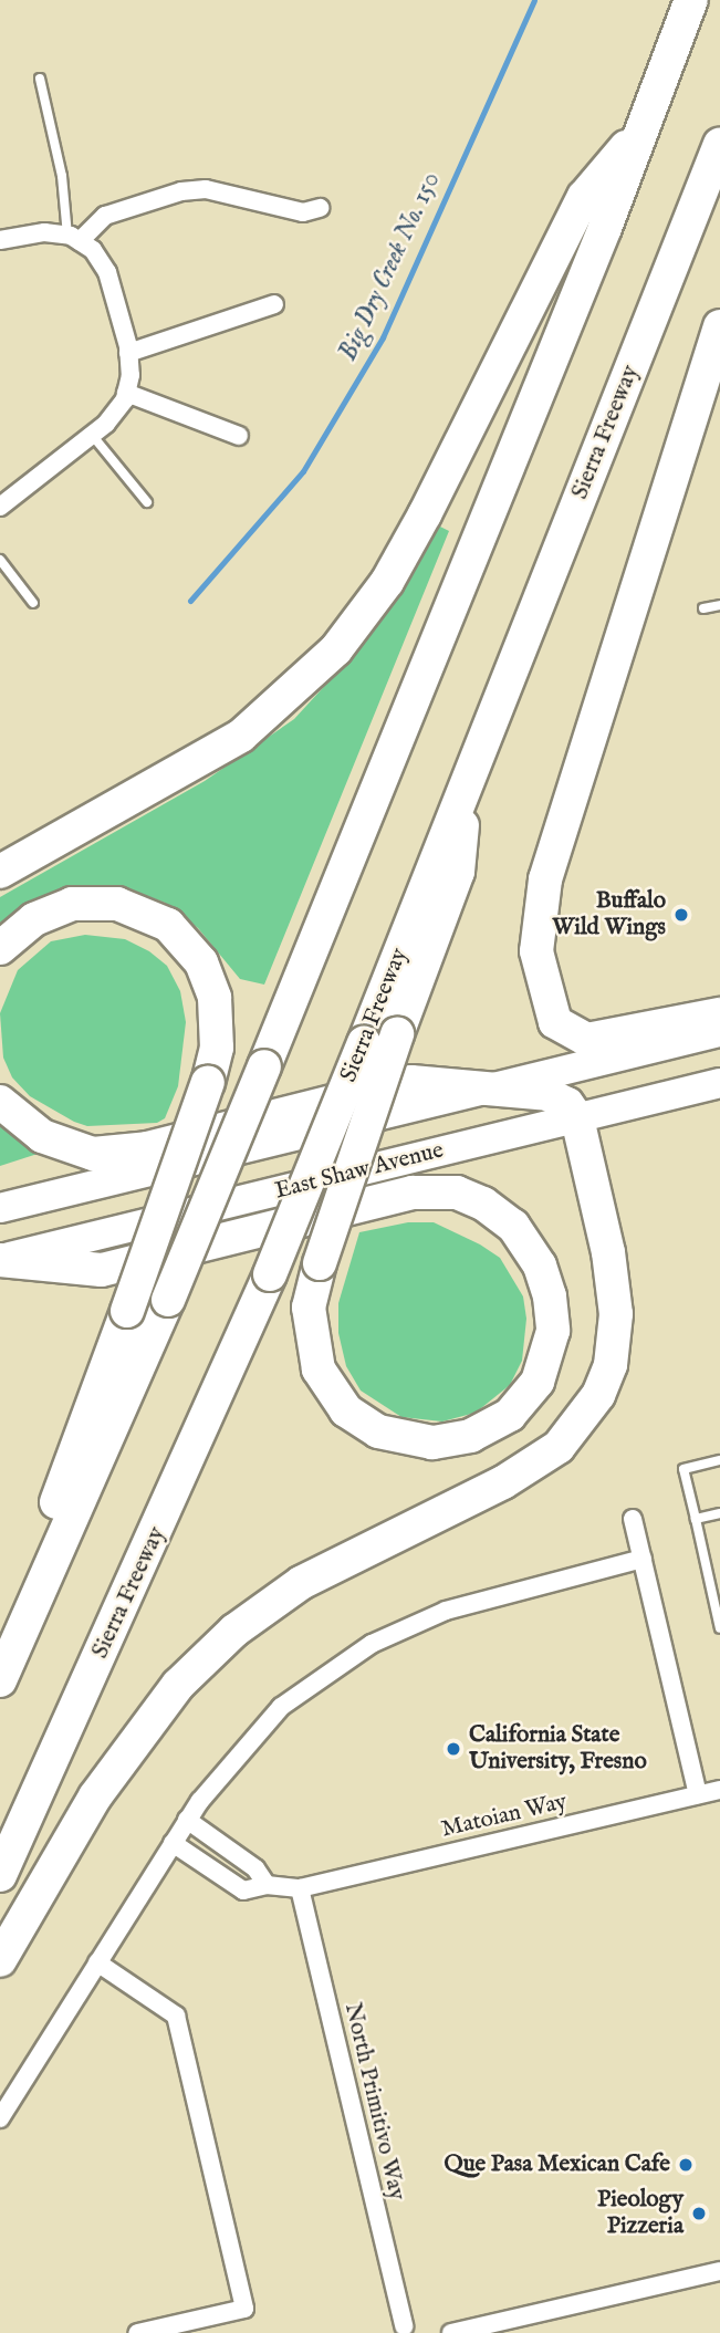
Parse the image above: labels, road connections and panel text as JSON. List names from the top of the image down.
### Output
{
  "streets": {
    "highway": ["Sierra Freeway"],
    "main road": ["East Shaw Avenue"],
    "street": ["Matoian Way", "North Primitivo Way"]
  },
  "crossings": [
    ["Matoian Way", "North Primitivo Way"]
  ],
  "water": ["Big Dry Creek No. 150"],
  "places": [
    "Buffalo Wild Wings",
    "California State University, Fresno",
    "Que Pasa Mexican Cafe",
    "Pieology Pizzeria"
  ]
}
